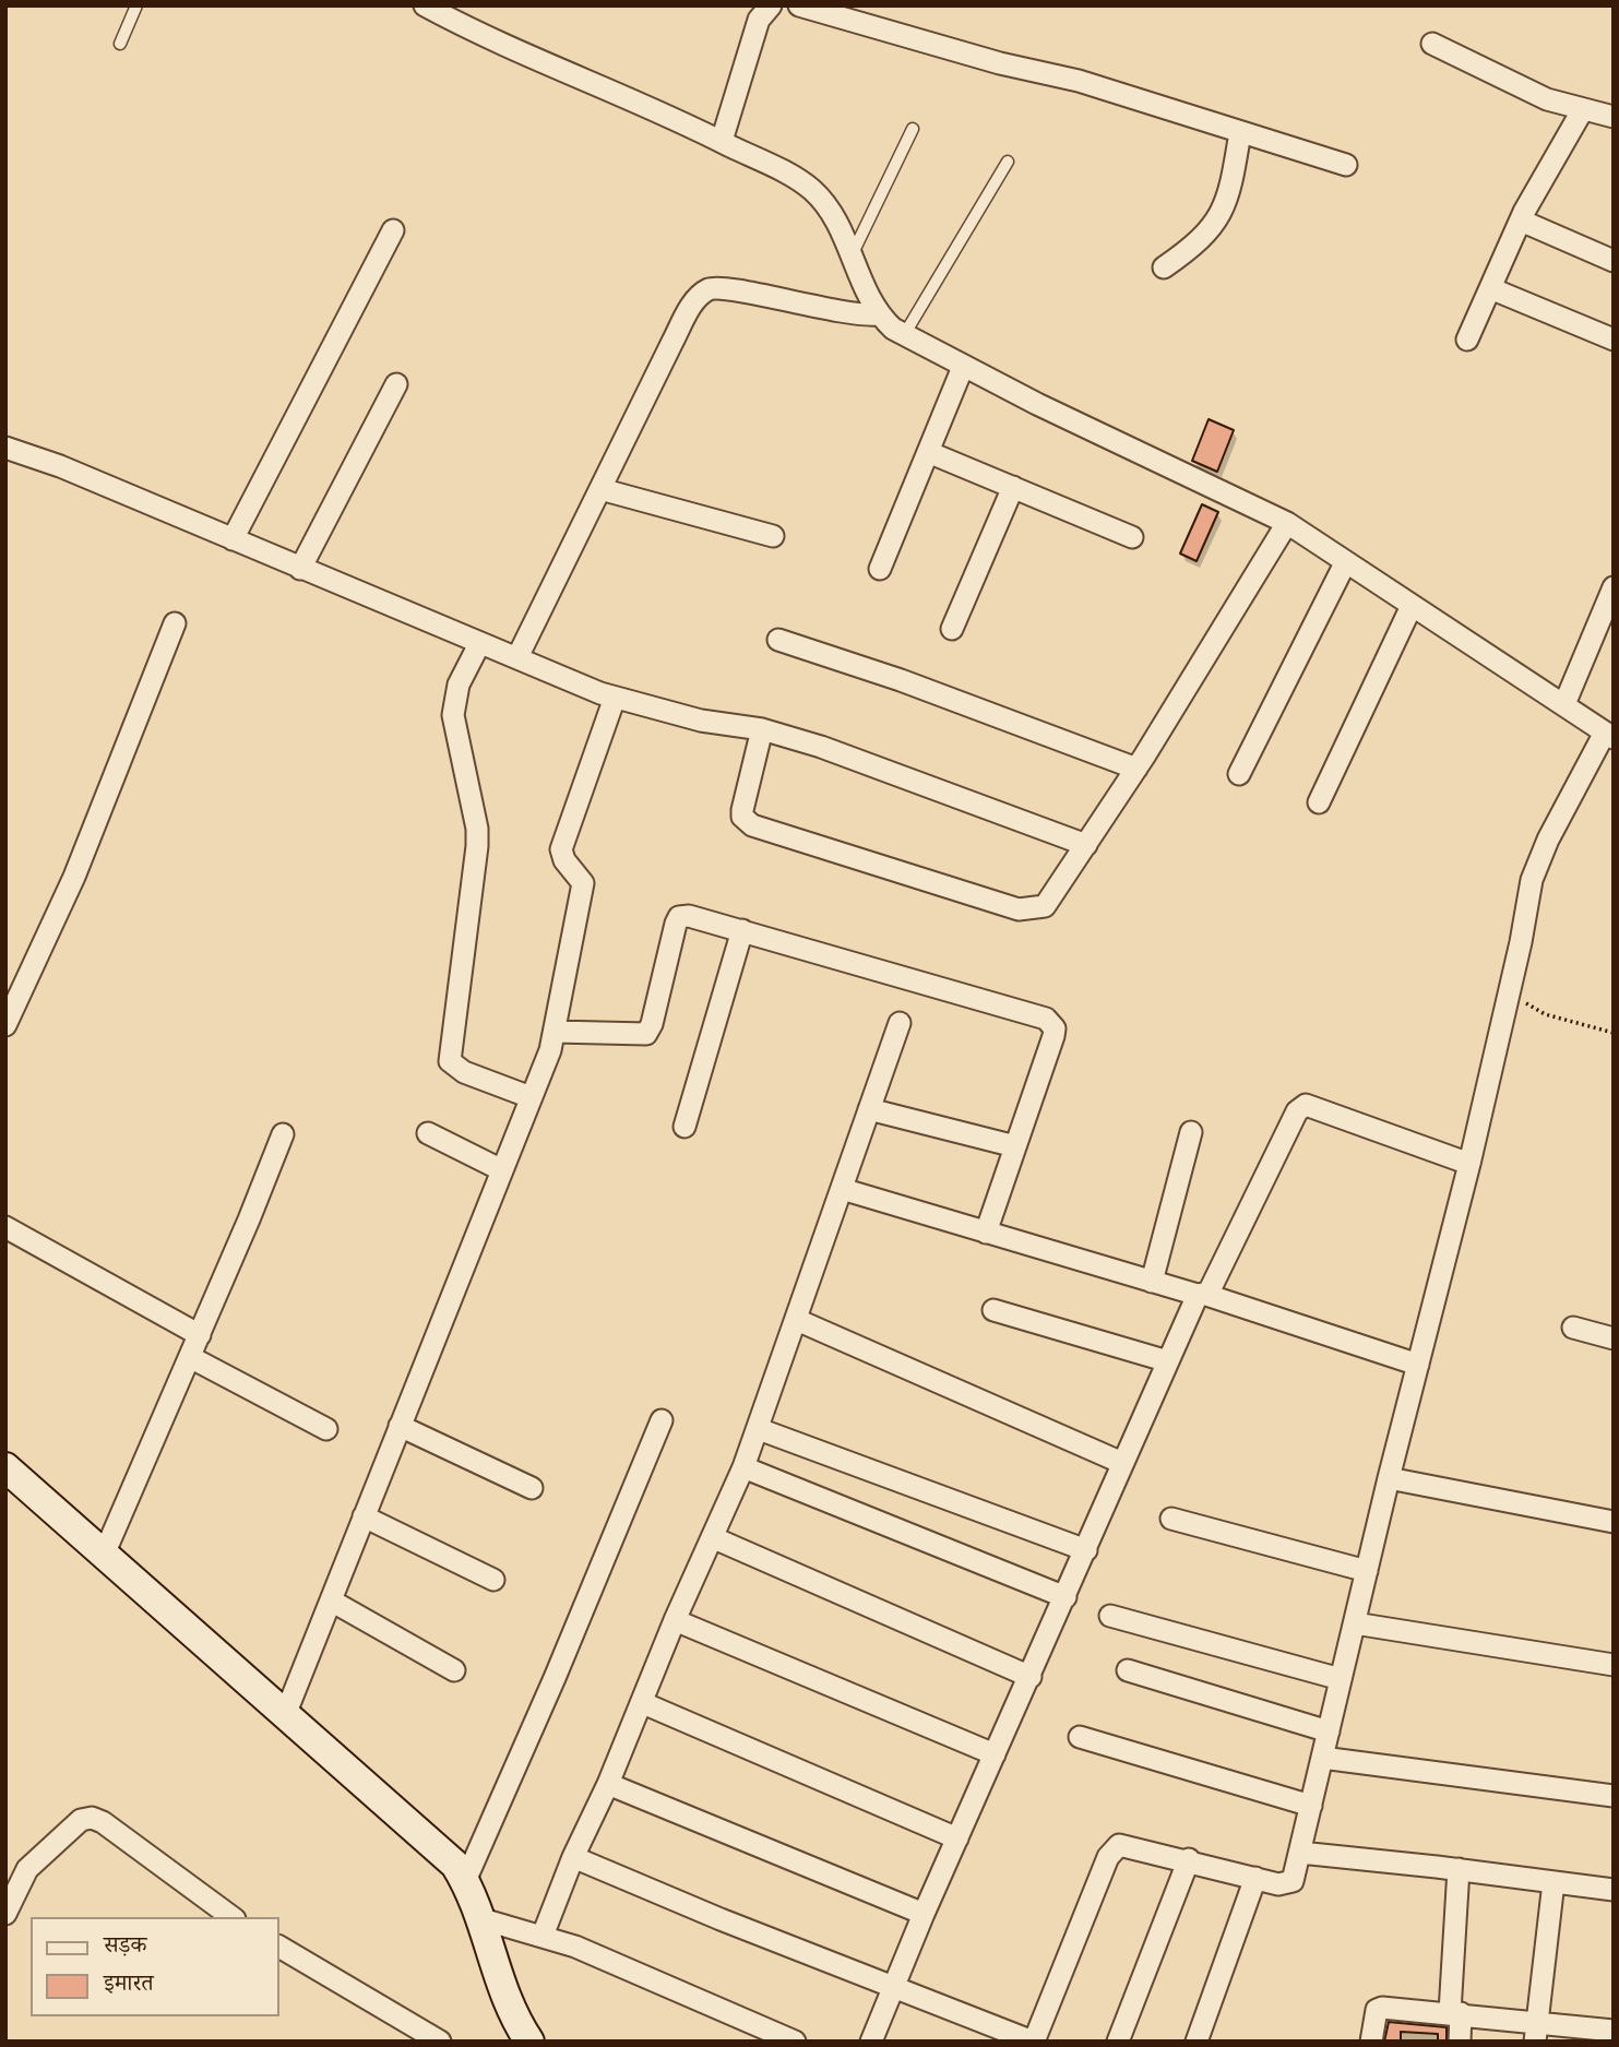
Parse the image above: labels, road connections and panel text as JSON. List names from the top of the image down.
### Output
{
  "legend": ["सड़क", "इमारत"]
}
